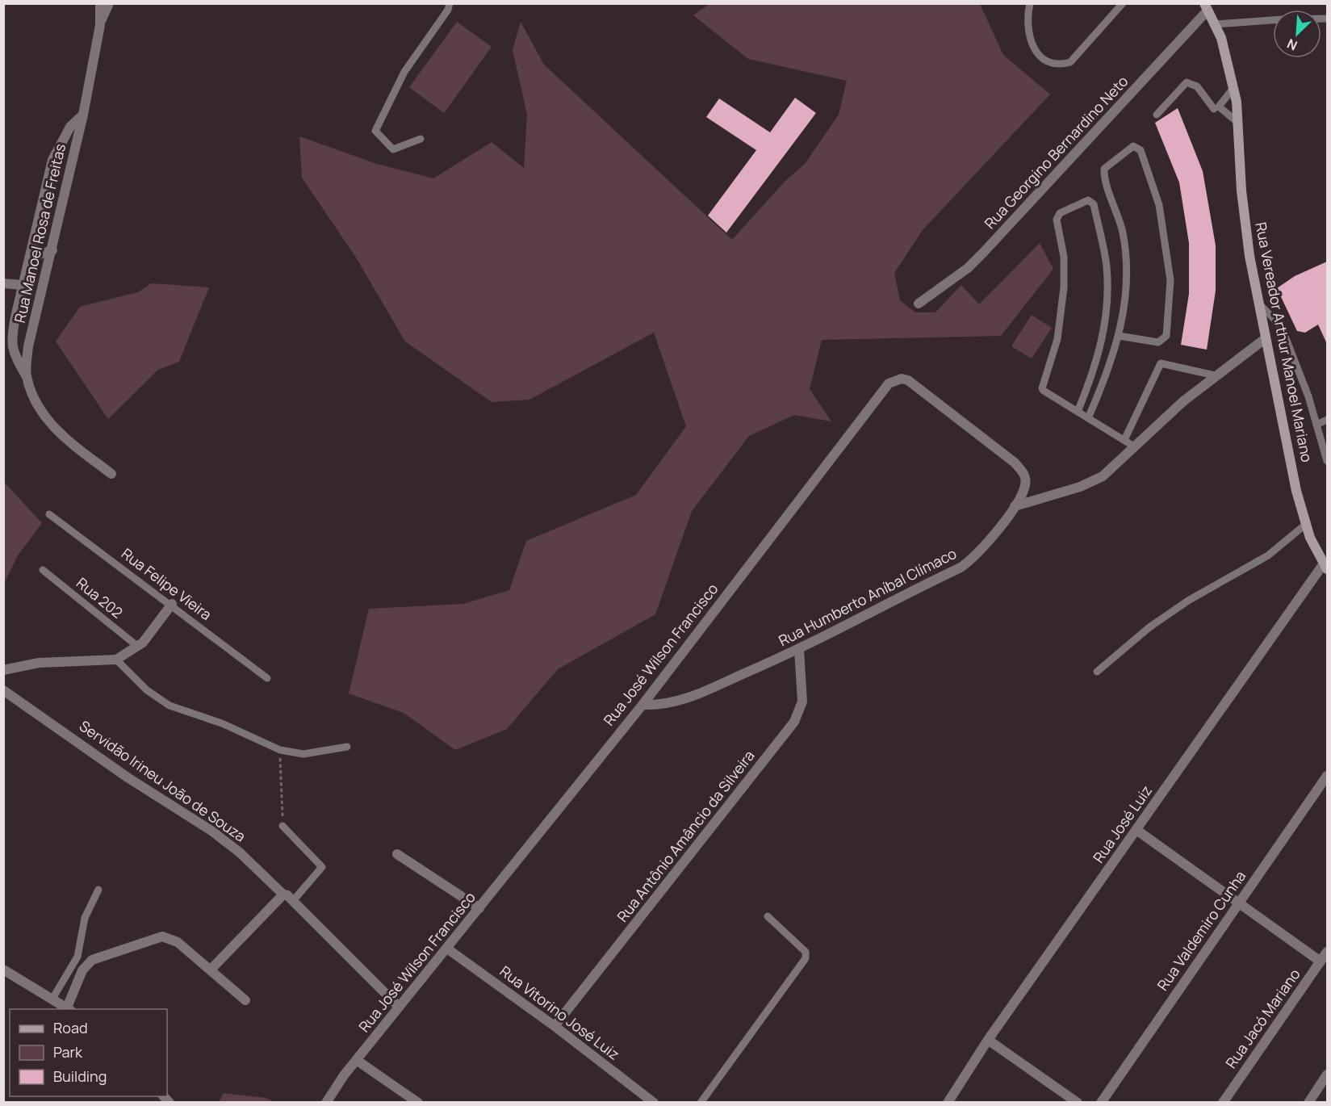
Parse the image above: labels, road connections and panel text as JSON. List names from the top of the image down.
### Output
{
  "streets": {
    "main road": ["Rua Vereador Arthur Manoel Mariano"],
    "street": [
      "Rua Georgino Bernardino Neto",
      "Rua Manoel Rosa de Freitas",
      "Rua Humberto Aníbal Clímaco",
      "Rua José Wilson Francisco",
      "Servidão Irineu João de Souza",
      "Rua José Luiz",
      "Rua Antônio Amâncio da Silveira",
      "Rua Valdemiro Cunha",
      "Rua Vitorino José Luiz",
      "Rua Jacó Mariano"
    ],
    "lane": ["Rua Felipe Vieira", "Rua 202"]
  },
  "crossings": [
    ["Rua Georgino Bernardino Neto", "Rua Vereador Arthur Manoel Mariano"],
    ["Rua Vereador Arthur Manoel Mariano", "Rua José Luiz"],
    ["Rua Humberto Aníbal Clímaco", "Rua José Wilson Francisco"],
    ["Rua Humberto Aníbal Clímaco", "Rua Antônio Amâncio da Silveira"],
    ["Rua José Wilson Francisco", "Servidão Irineu João de Souza"],
    ["Rua José Wilson Francisco", "Rua Vitorino José Luiz"],
    ["Rua Antônio Amâncio da Silveira", "Rua Vitorino José Luiz"]
  ],
  "legend": ["Road", "Park", "Building"],
  "north": "bottom left"
}
